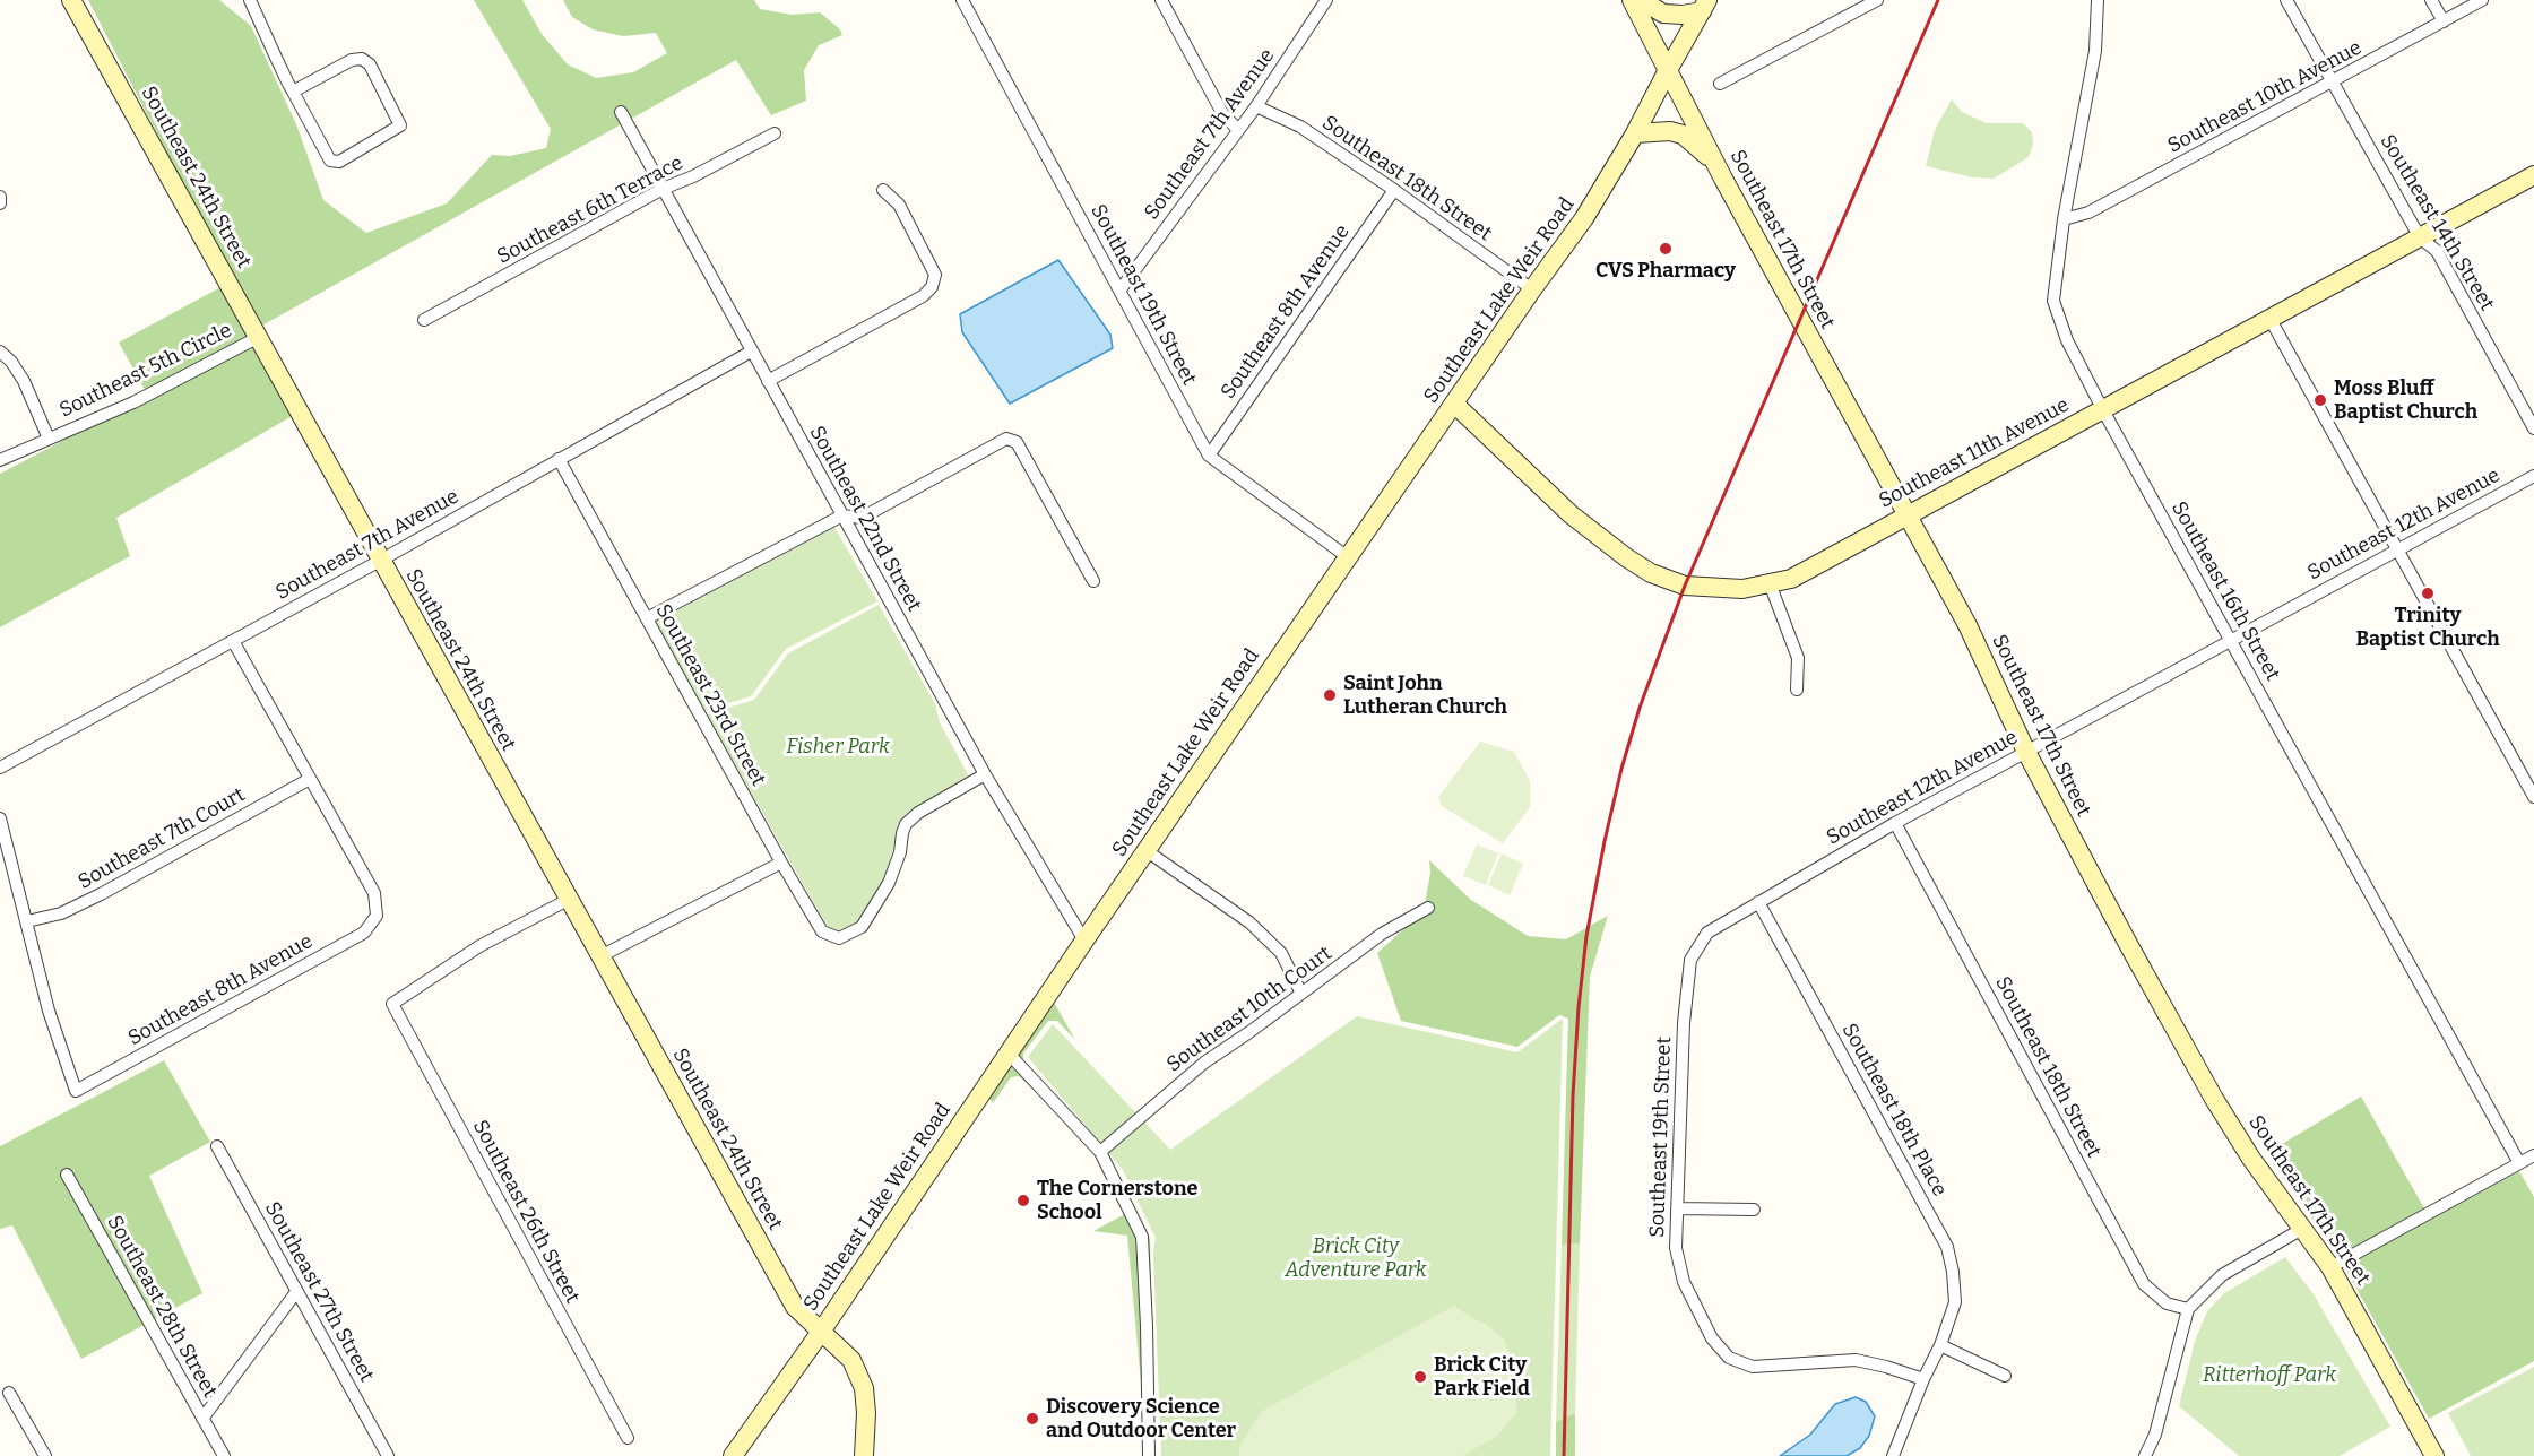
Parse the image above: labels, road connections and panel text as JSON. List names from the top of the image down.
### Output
{
  "streets": {
    "main road": [
      "Southeast 24th Street",
      "Southeast 17th Street",
      "Southeast Lake Weir Road",
      "Southeast 11th Avenue"
    ],
    "street": [
      "Southeast 10th Avenue",
      "Southeast 7th Avenue",
      "Southeast 18th Street",
      "Southeast 6th Terrace",
      "Southeast 14th Street",
      "Southeast 19th Street",
      "Southeast 8th Avenue",
      "Southeast 5th Circle",
      "Southeast 22nd Street",
      "Southeast 12th Avenue",
      "Southeast 16th Street",
      "Southeast 23rd Street",
      "Southeast 7th Court",
      "Southeast 10th Court",
      "Southeast 18th Place",
      "Southeast 26th Street",
      "Southeast 27th Street",
      "Southeast 28th Street"
    ]
  },
  "crossings": [
    ["Southeast 10th Avenue", "Southeast 14th Street"],
    ["Southeast 10th Avenue", "Southeast 16th Street"],
    ["Southeast 7th Avenue", "Southeast 24th Street"],
    ["Southeast 7th Avenue", "Southeast 18th Street"],
    ["Southeast 7th Avenue", "Southeast 19th Street"],
    ["Southeast 7th Avenue", "Southeast 22nd Street"],
    ["Southeast 7th Avenue", "Southeast 23rd Street"],
    ["Southeast 24th Street", "Southeast Lake Weir Road"],
    ["Southeast 24th Street", "Southeast 5th Circle"],
    ["Southeast 24th Street", "Southeast 26th Street"],
    ["Southeast 18th Street", "Southeast Lake Weir Road"],
    ["Southeast 18th Street", "Southeast 8th Avenue"],
    ["Southeast 18th Street", "Southeast 12th Avenue"],
    ["Southeast 6th Terrace", "Southeast 22nd Street"],
    ["Southeast 14th Street", "Southeast 11th Avenue"],
    ["Southeast 17th Street", "Southeast Lake Weir Road"],
    ["Southeast 17th Street", "Southeast 11th Avenue"],
    ["Southeast 17th Street", "Southeast 12th Avenue"],
    ["Southeast 19th Street", "Southeast Lake Weir Road"],
    ["Southeast 19th Street", "Southeast 8th Avenue"],
    ["Southeast 19th Street", "Southeast 12th Avenue"],
    ["Southeast 19th Street", "Southeast 18th Place"],
    ["Southeast Lake Weir Road", "Southeast 11th Avenue"],
    ["Southeast Lake Weir Road", "Southeast 22nd Street"],
    ["Southeast 8th Avenue", "Southeast 7th Court"],
    ["Southeast 11th Avenue", "Southeast 16th Street"],
    ["Southeast 22nd Street", "Southeast 23rd Street"],
    ["Southeast 12th Avenue", "Southeast 16th Street"],
    ["Southeast 12th Avenue", "Southeast 18th Place"]
  ],
  "parks": ["Fisher Park", "Brick City Adventure Park", "Ritterhoff Park"],
  "places": [
    "CVS Pharmacy",
    "Moss Bluff Baptist Church",
    "Trinity Baptist Church",
    "Saint John Lutheran Church",
    "The Cornerstone School",
    "Brick City Park Field",
    "Discovery Science and Outdoor Center"
  ]
}
